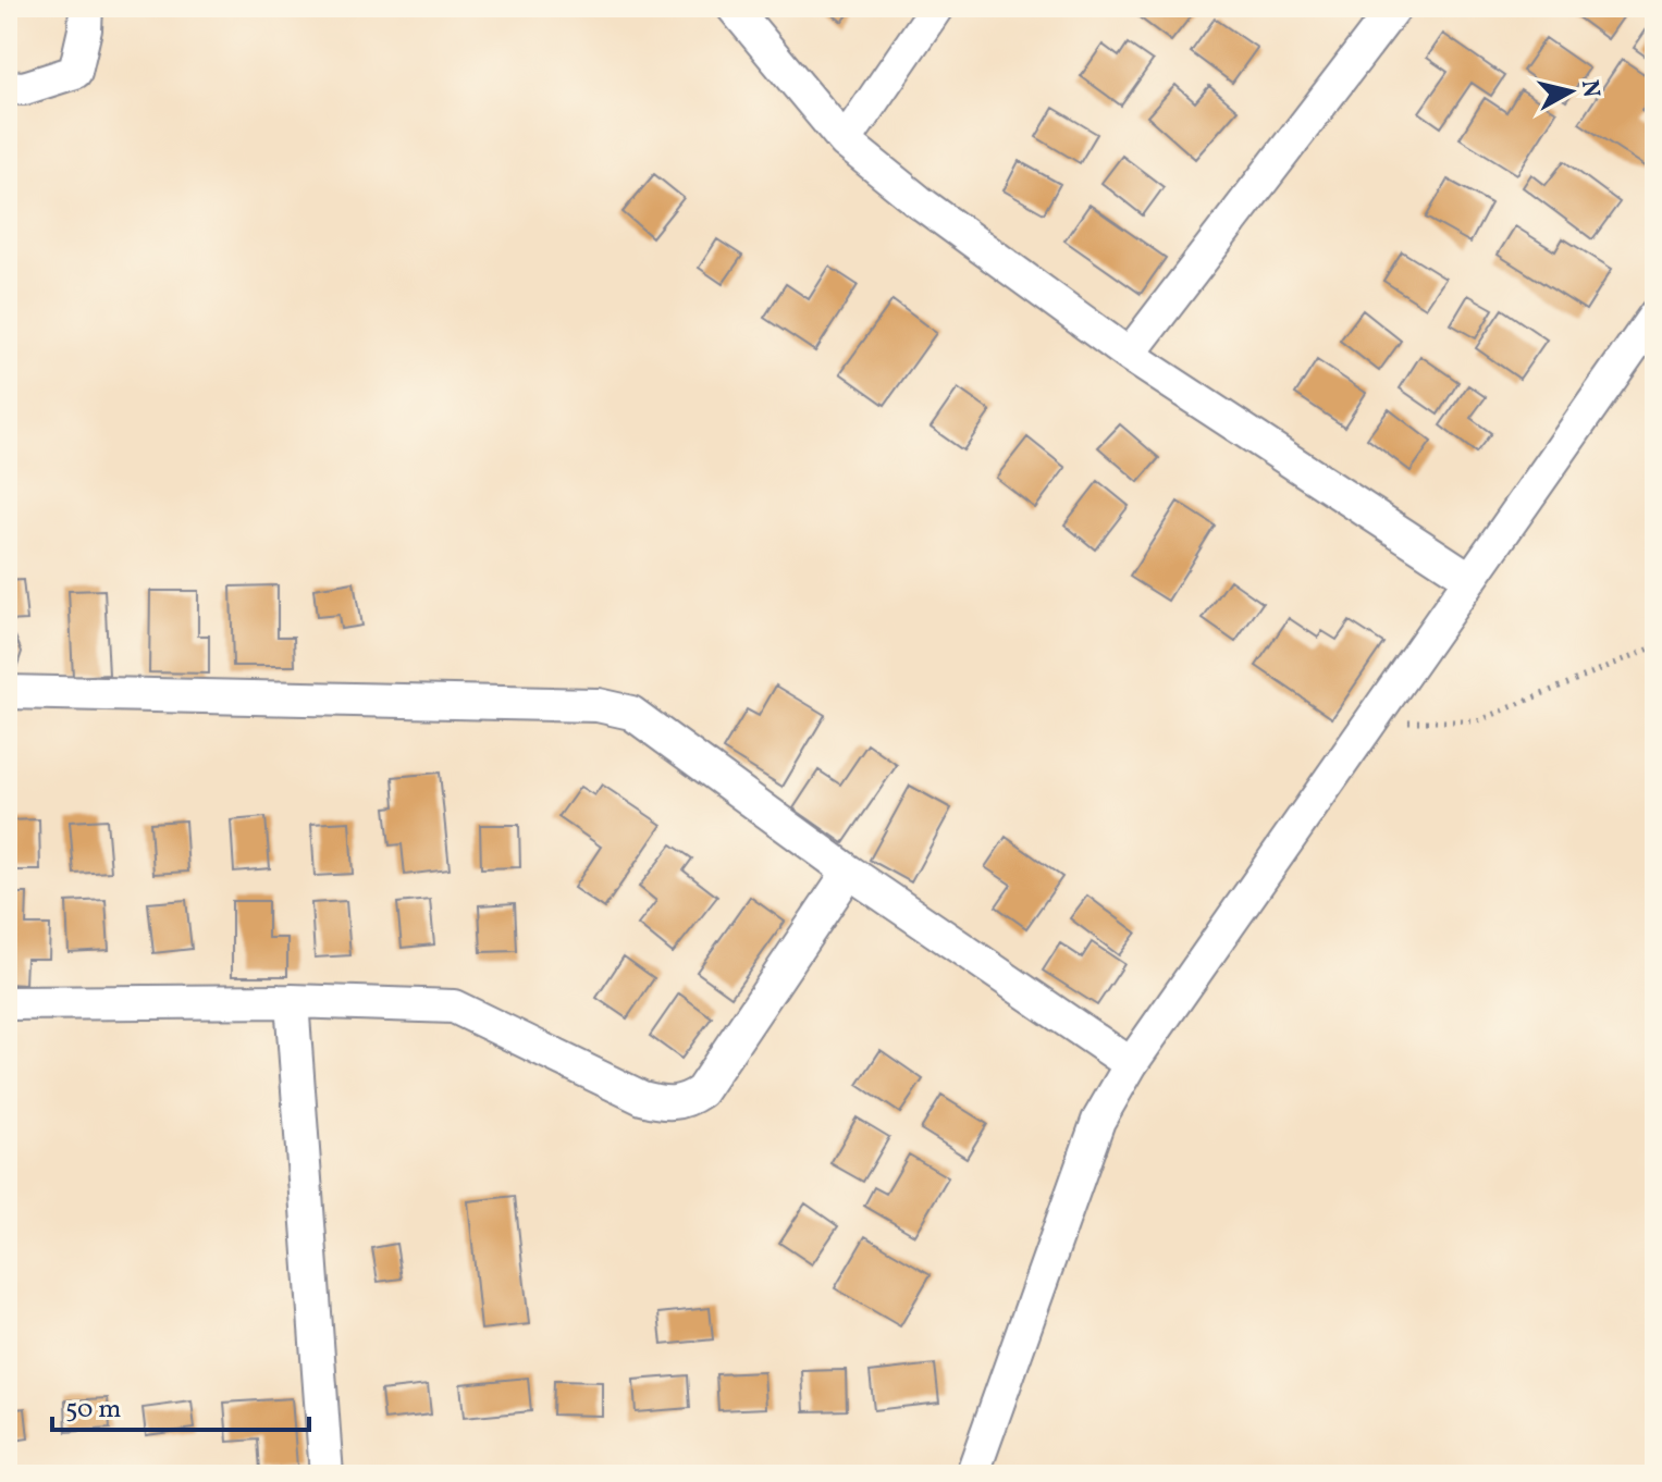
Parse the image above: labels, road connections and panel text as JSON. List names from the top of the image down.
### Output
{
  "scale_bar": "50 m",
  "north": "right"
}
